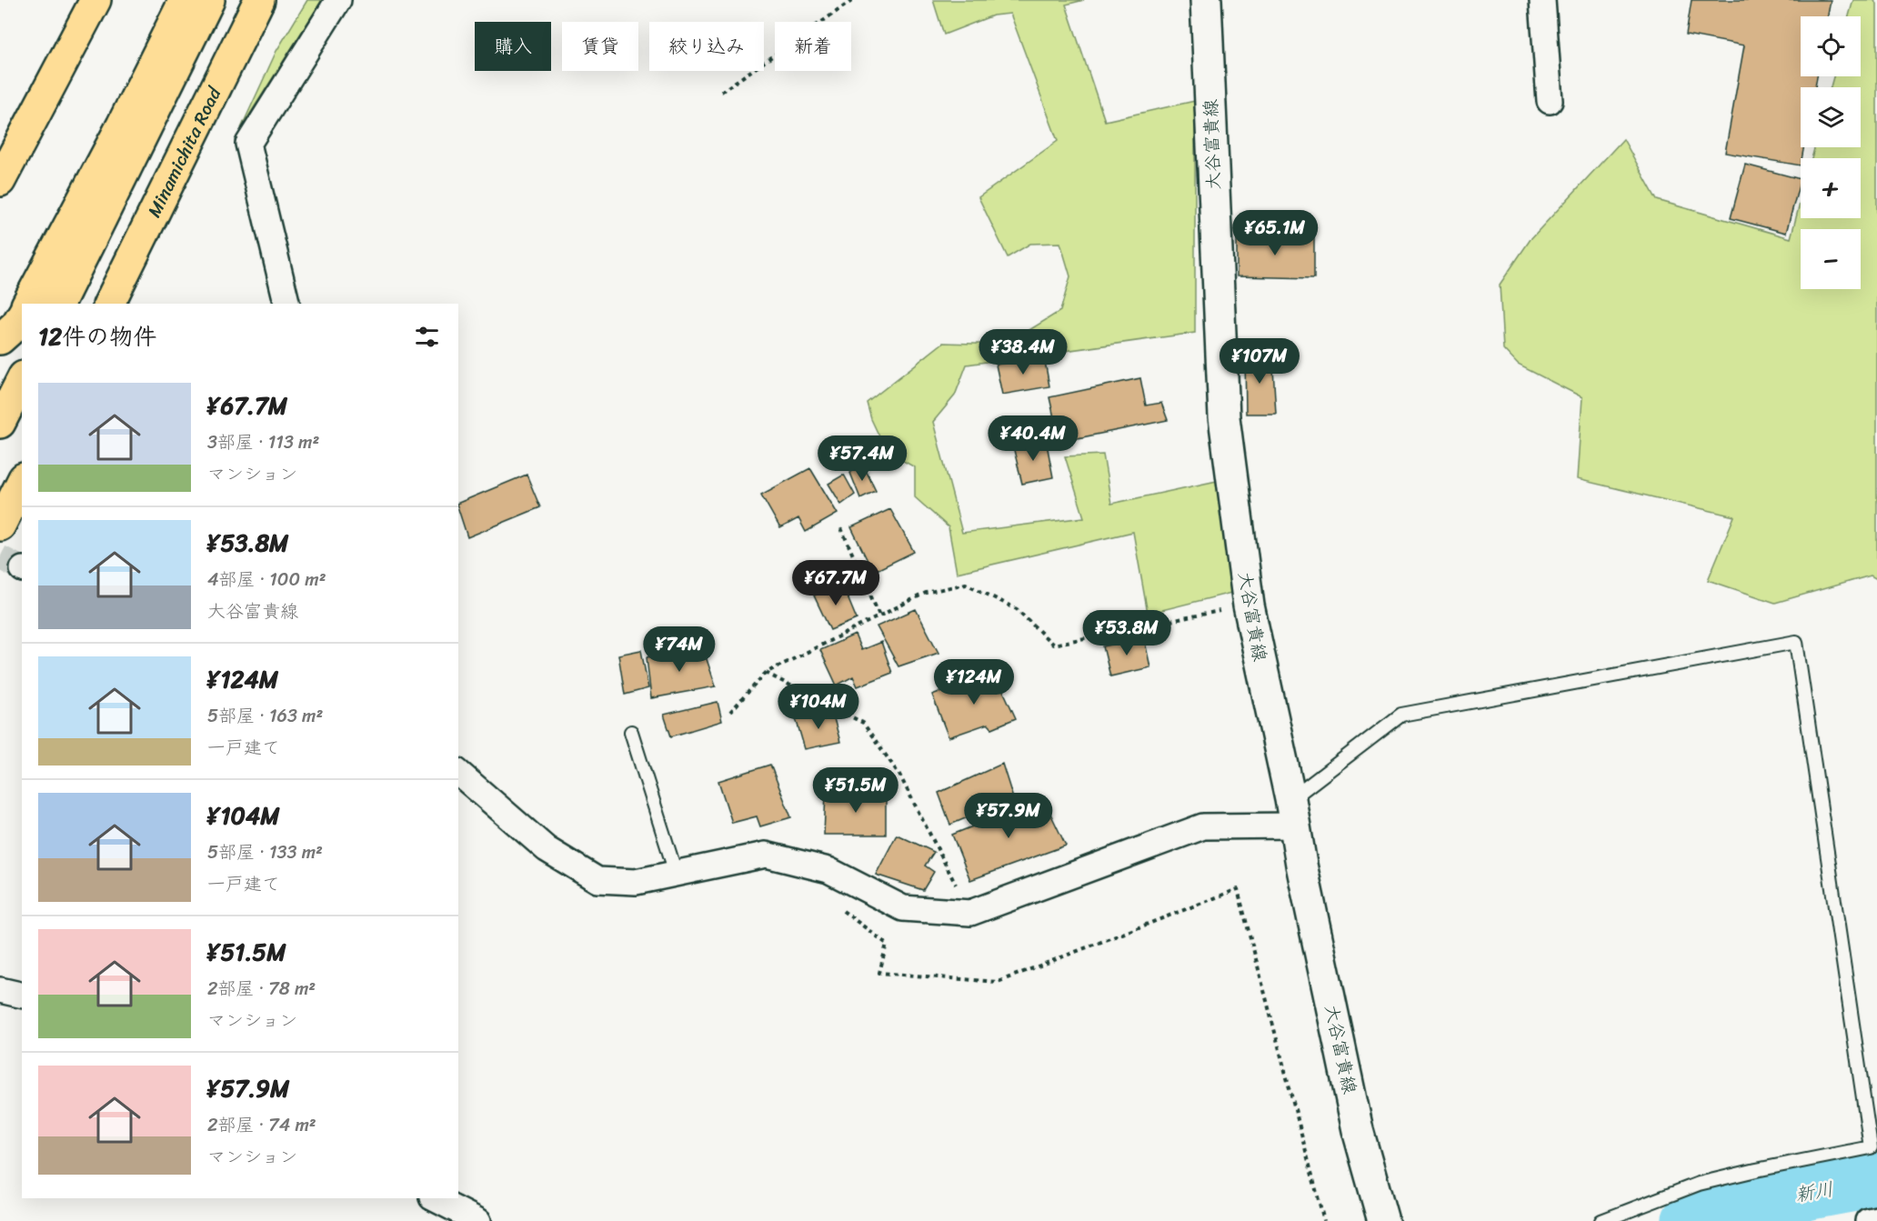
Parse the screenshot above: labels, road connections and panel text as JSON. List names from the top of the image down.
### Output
{
  "streets": {
    "highway": ["Minamichita Road"],
    "main road": ["大谷富貴線"]
  },
  "water": ["新川"],
  "page": {
    "map_buttons": ["+", "−"],
    "chip": [
      "購入",
      "賃貸",
      "絞り込み",
      "新着"
    ],
    "price": [
      "¥65.1M",
      "¥38.4M",
      "¥107M",
      "¥40.4M",
      "¥57.4M",
      "¥67.7M",
      "¥53.8M",
      "¥74M",
      "¥124M",
      "¥104M",
      "¥51.5M",
      "¥57.9M"
    ],
    "heading": "12件の物件",
    "list": [
      {
        "name": "¥67.7M",
        "note": "3部屋 · 113 m² · マンション"
      },
      {
        "name": "¥53.8M",
        "note": "4部屋 · 100 m² · 大谷富貴線"
      },
      {
        "name": "¥124M",
        "note": "5部屋 · 163 m² · 一戸建て"
      },
      {
        "name": "¥104M",
        "note": "5部屋 · 133 m² · 一戸建て"
      },
      {
        "name": "¥51.5M",
        "note": "2部屋 · 78 m² · マンション"
      },
      {
        "name": "¥57.9M",
        "note": "2部屋 · 74 m² · マンション"
      }
    ]
  }
}
